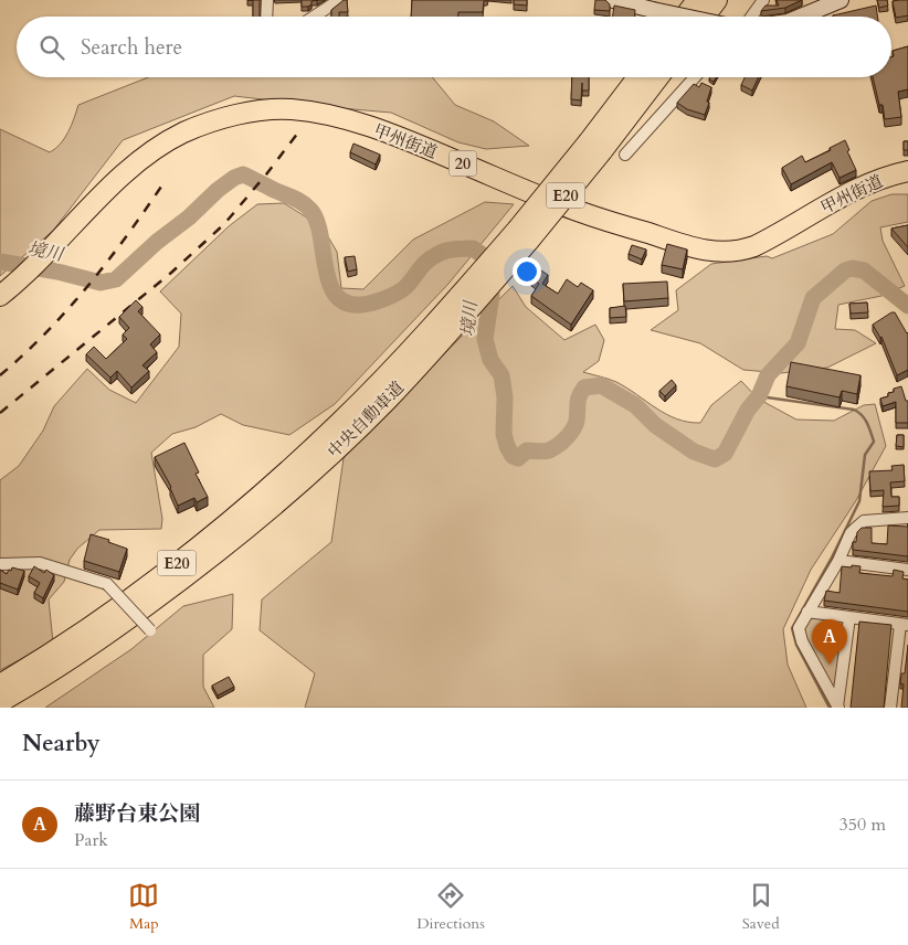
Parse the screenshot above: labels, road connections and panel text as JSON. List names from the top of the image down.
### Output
{
  "streets": {
    "highway": [
      "甲州街道",
      "20",
      "E20",
      "中央自動車道"
    ]
  },
  "water": ["境川"],
  "page": {
    "search": "Search here",
    "pins": "A",
    "heading": "Nearby",
    "list": [
      {
        "mark": "A",
        "name": "藤野台東公園",
        "note": "Park",
        "value": "350 m"
      }
    ],
    "nav": ["Map", "Directions", "Saved"]
  }
}
